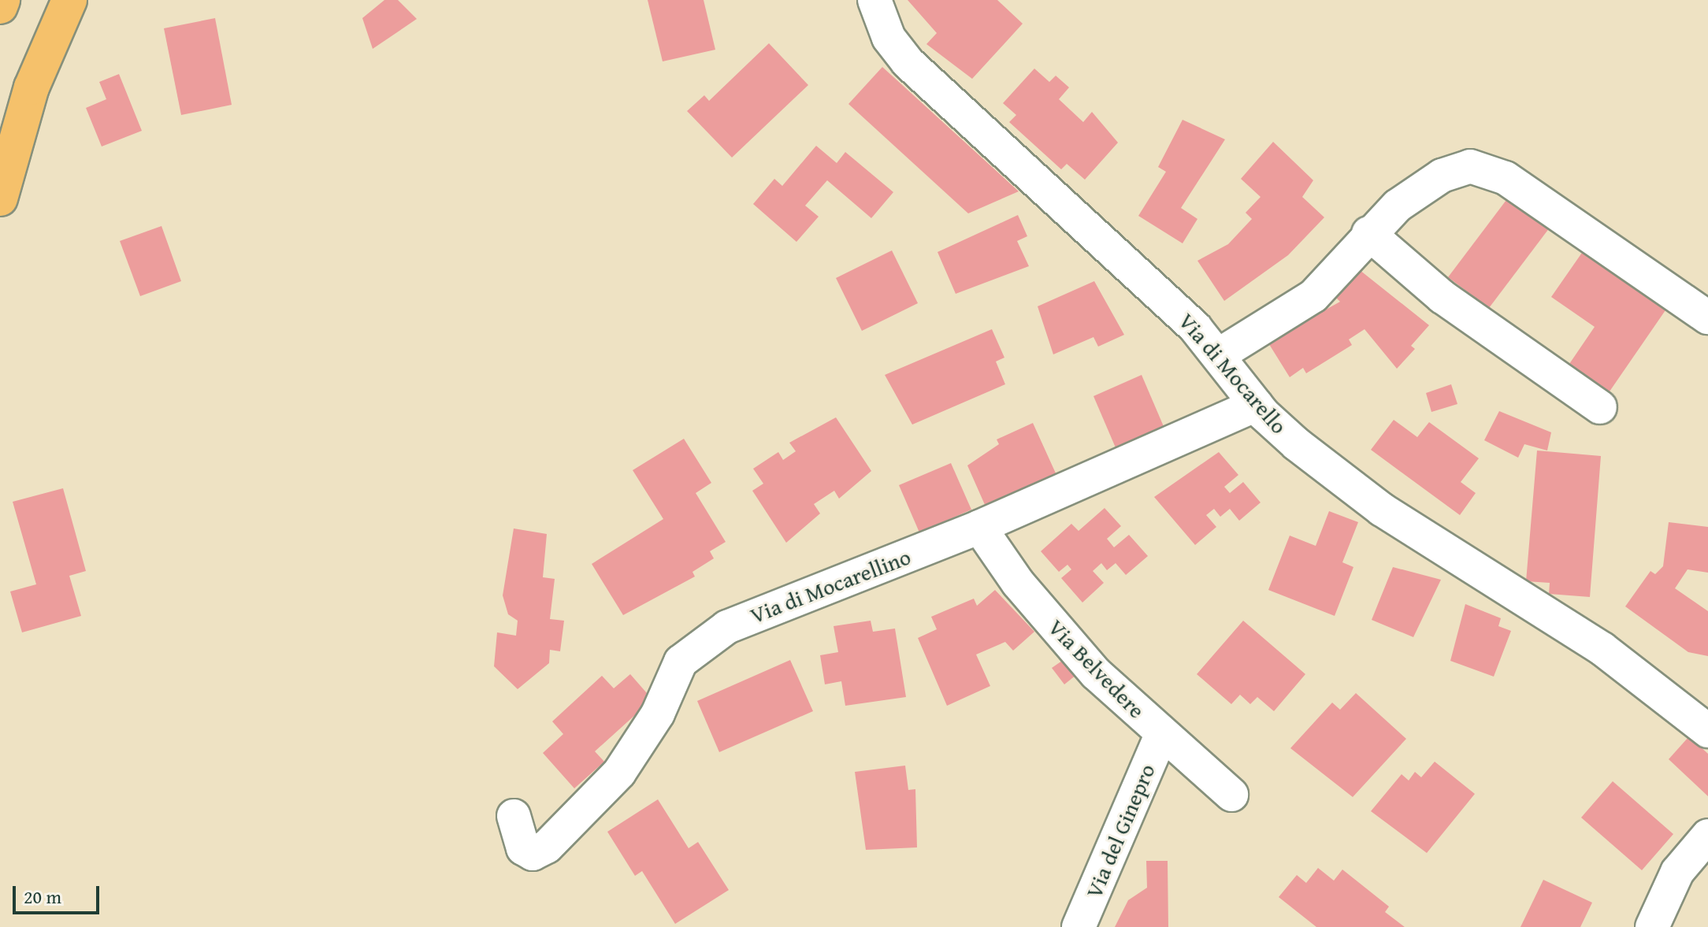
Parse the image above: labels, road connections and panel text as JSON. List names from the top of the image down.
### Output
{
  "streets": {
    "street": [
      "Via di Mocarello",
      "Via di Mocarellino",
      "Via Belvedere",
      "Via del Ginepro"
    ]
  },
  "crossings": [
    ["Via di Mocarello", "Via di Mocarellino"],
    ["Via di Mocarellino", "Via Belvedere"],
    ["Via Belvedere", "Via del Ginepro"]
  ],
  "scale_bar": "20 m"
}
